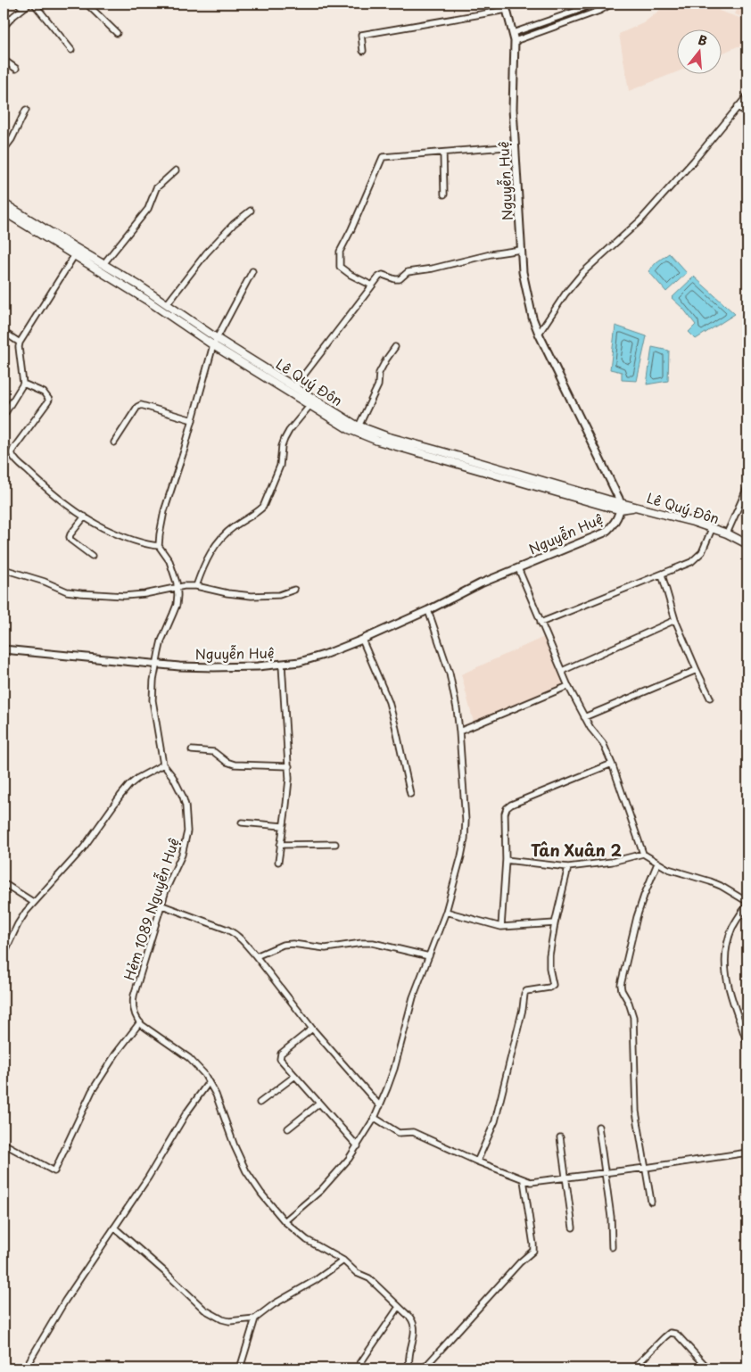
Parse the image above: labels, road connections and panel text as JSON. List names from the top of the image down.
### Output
{
  "streets": {
    "main road": ["Lê Quý Đôn"],
    "street": ["Nguyễn Huệ", "Hẻm 1089 Nguyễn Huệ"]
  },
  "crossings": [
    ["Nguyễn Huệ", "Lê Quý Đôn"],
    ["Nguyễn Huệ", "Hẻm 1089 Nguyễn Huệ"]
  ],
  "districts": ["Tân Xuân 2"],
  "north": "top"
}
